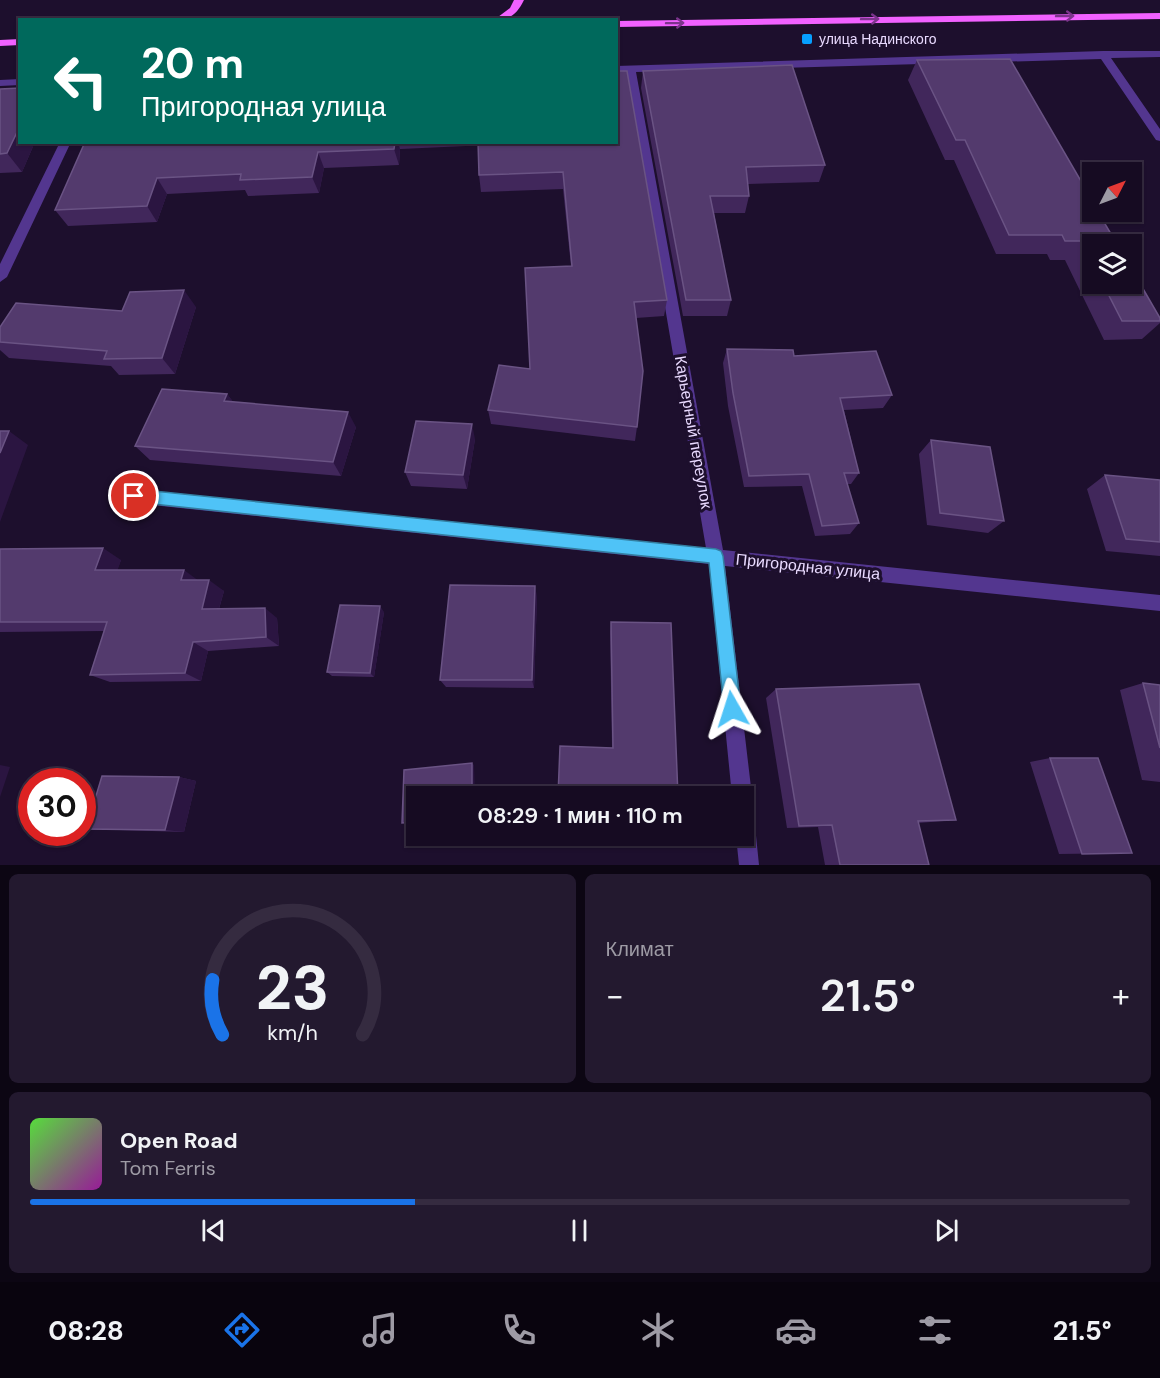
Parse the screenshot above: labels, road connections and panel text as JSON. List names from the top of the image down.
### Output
{
  "streets": {
    "street": ["Карьерный переулок", "Пригородная улица"]
  },
  "crossings": [
    ["Карьерный переулок", "Пригородная улица"]
  ],
  "places": {
    "transit": ["улица Надинского"]
  },
  "north": "top right",
  "page": {
    "turn": ["20 m", "Пригородная улица"],
    "limit": "30",
    "trip": "08:29 · 1 мин · 110 m",
    "tile": "Климат",
    "heat": ["−", "21.5°", "+"],
    "song": ["Open Road", "Tom Ferris"],
    "tabs": ["08:28", "21.5°"],
    "gauge": ["23", "km/h"]
  }
}
